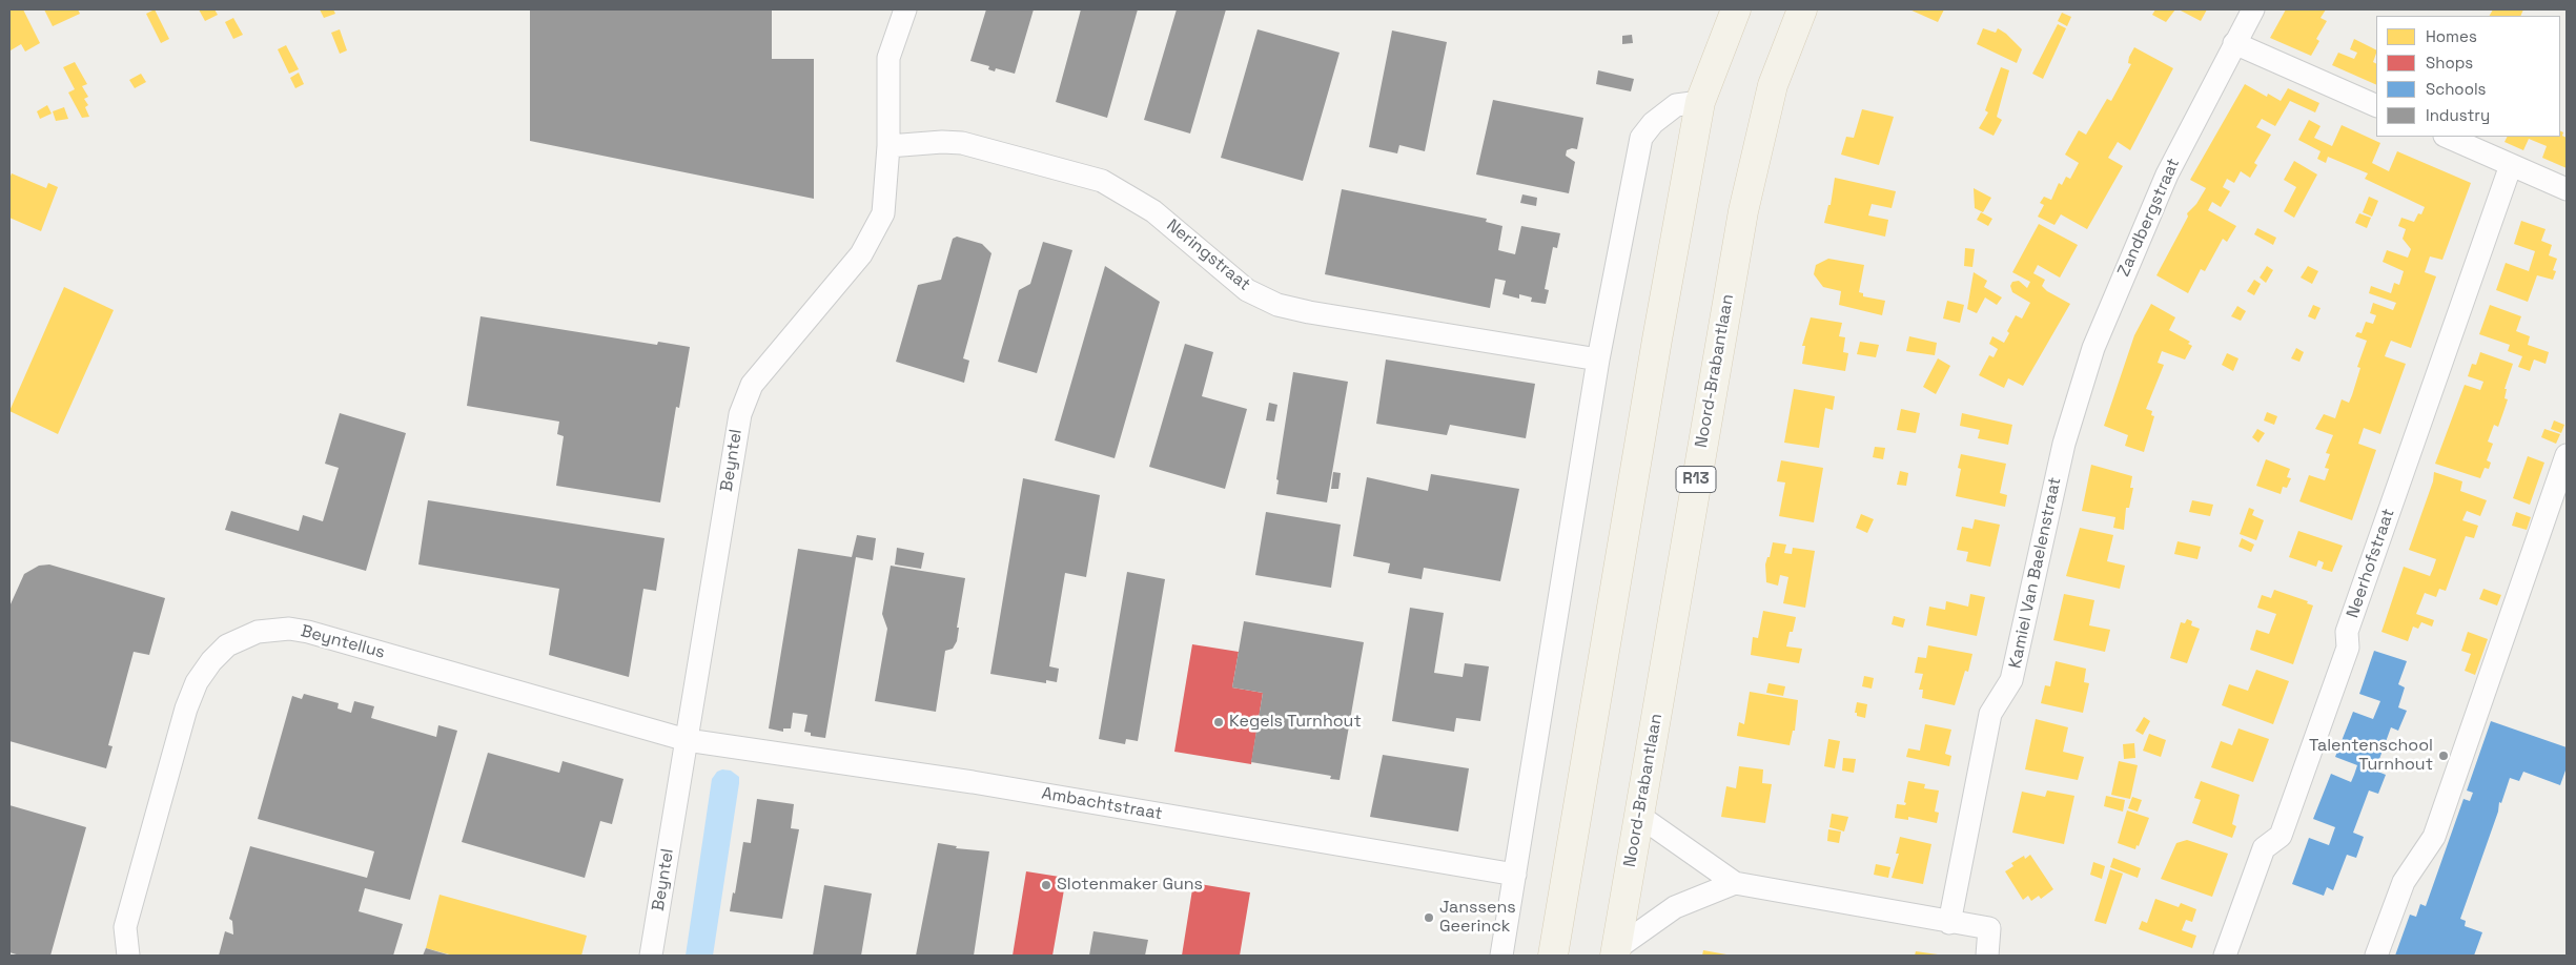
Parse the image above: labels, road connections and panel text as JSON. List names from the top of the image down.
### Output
{
  "streets": {
    "main road": ["Noord-Brabantlaan", "R13"],
    "street": [
      "Zandbergstraat",
      "Neringstraat",
      "Beyntel",
      "Neerhofstraat",
      "Kamiel Van Baelenstraat",
      "Beyntellus",
      "Ambachtstraat"
    ]
  },
  "crossings": [
    ["Zandbergstraat", "Kamiel Van Baelenstraat"],
    ["Neringstraat", "Beyntel"],
    ["Beyntel", "Beyntellus"],
    ["Beyntel", "Ambachtstraat"],
    ["Beyntellus", "Ambachtstraat"]
  ],
  "places": [
    "Kegels Turnhout",
    "Talentenschool Turnhout",
    "Slotenmaker Guns",
    "Janssens Geerinck"
  ],
  "legend": [
    "Homes",
    "Shops",
    "Schools",
    "Industry"
  ]
}
